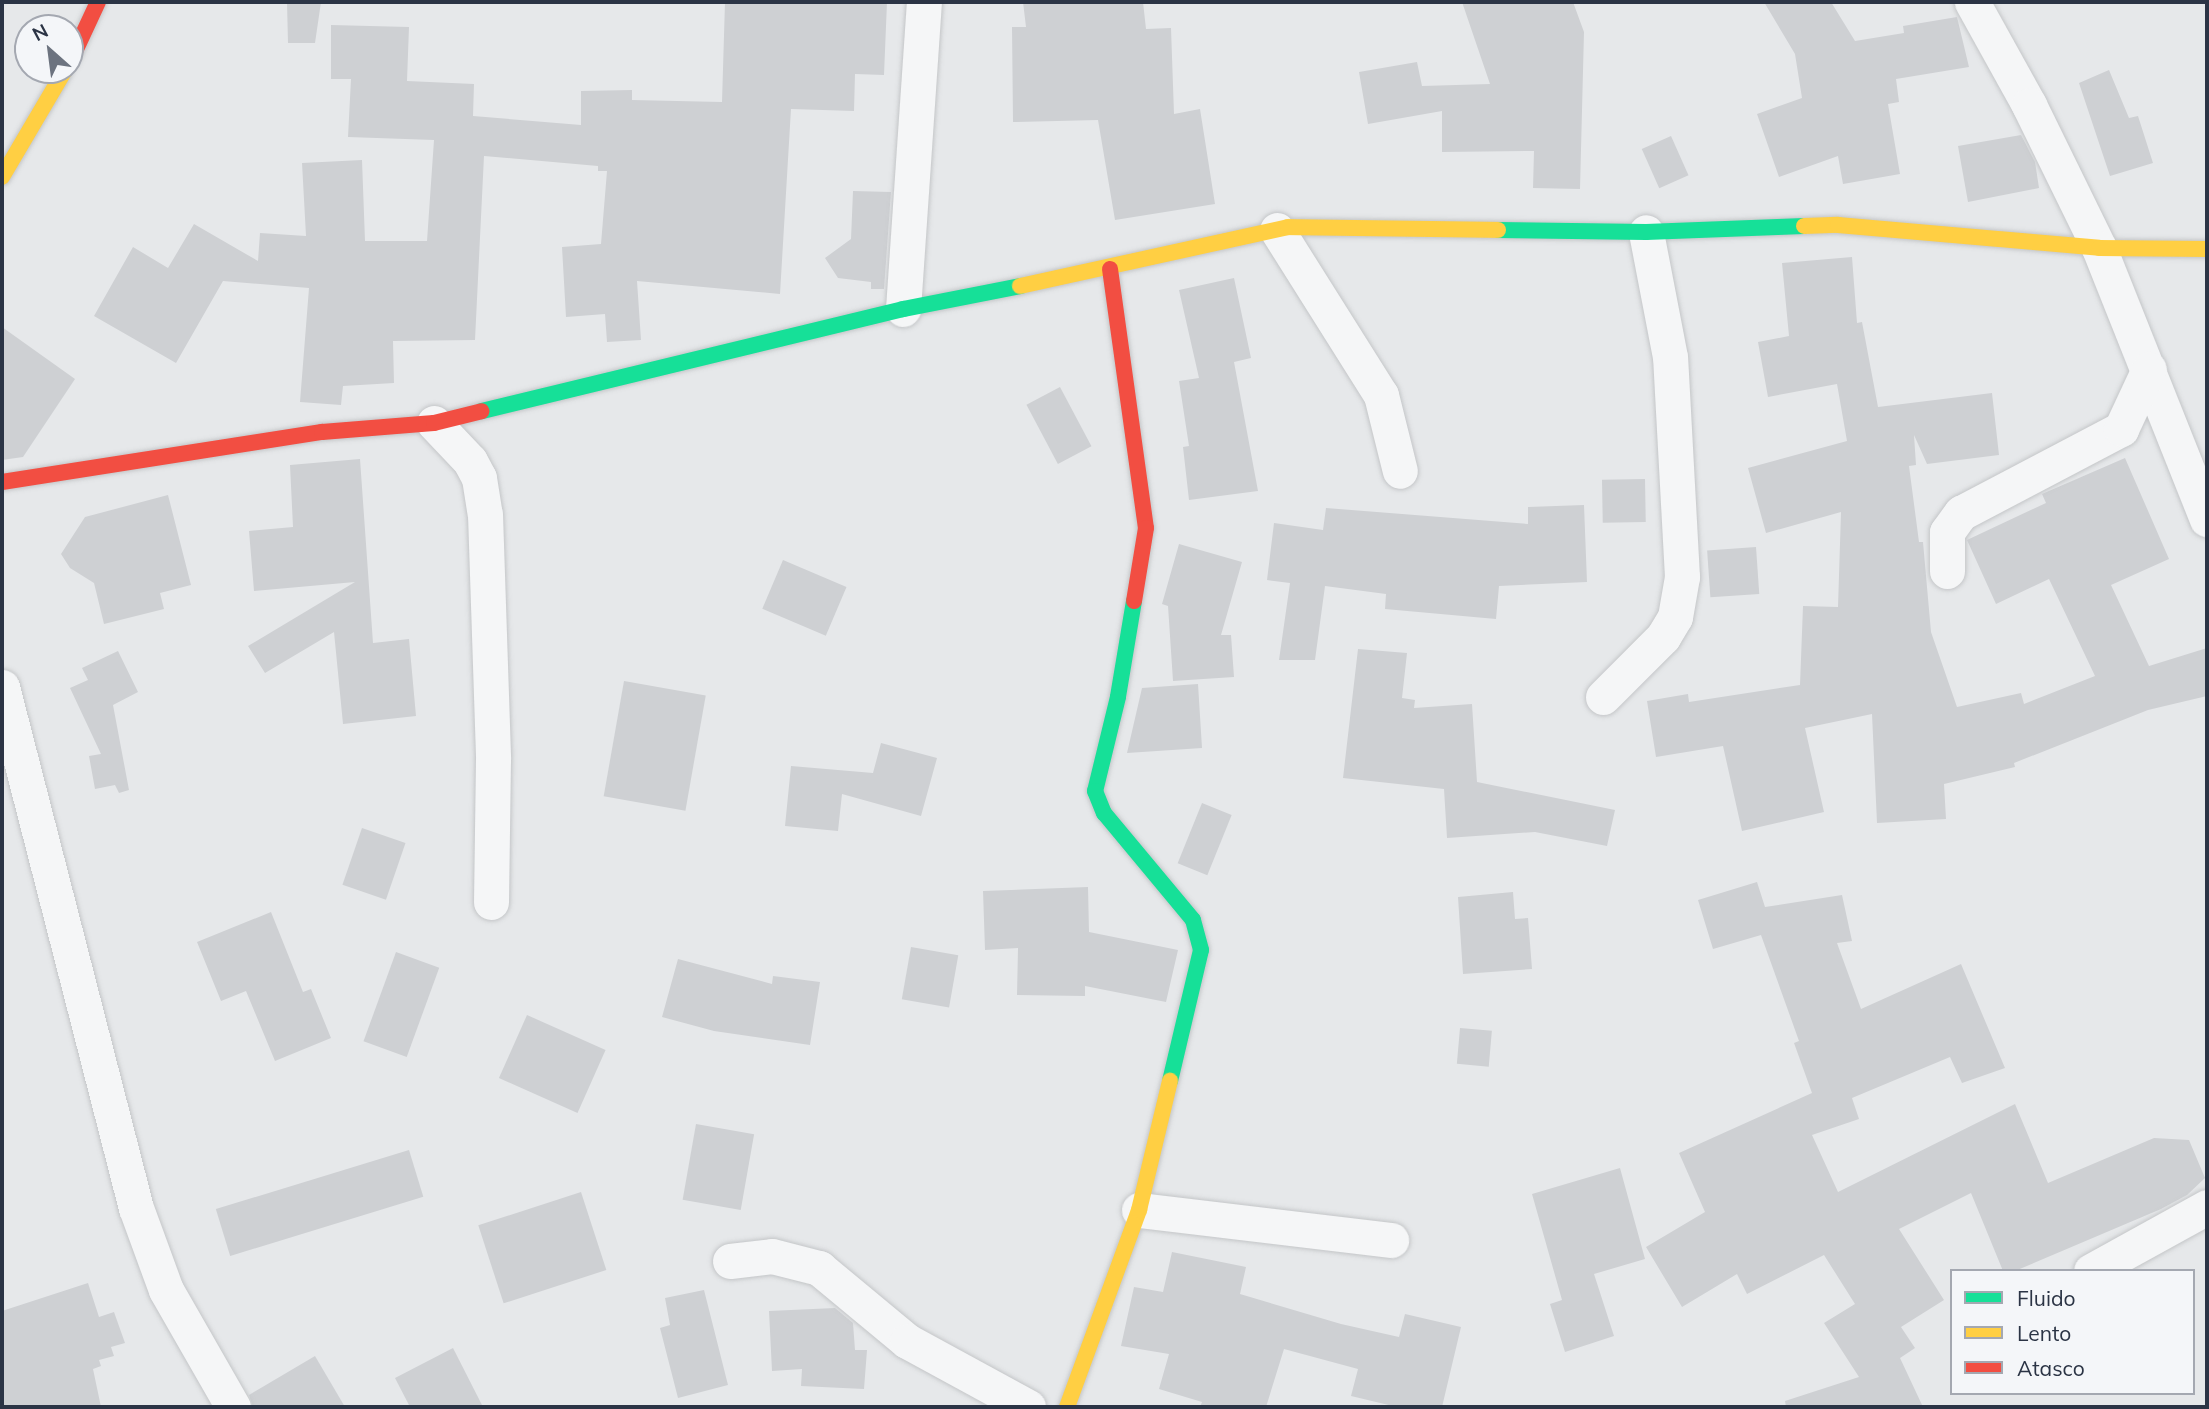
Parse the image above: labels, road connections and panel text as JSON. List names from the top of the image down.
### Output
{
  "legend": ["Fluido", "Lento", "Atasco"],
  "north": "top left"
}
